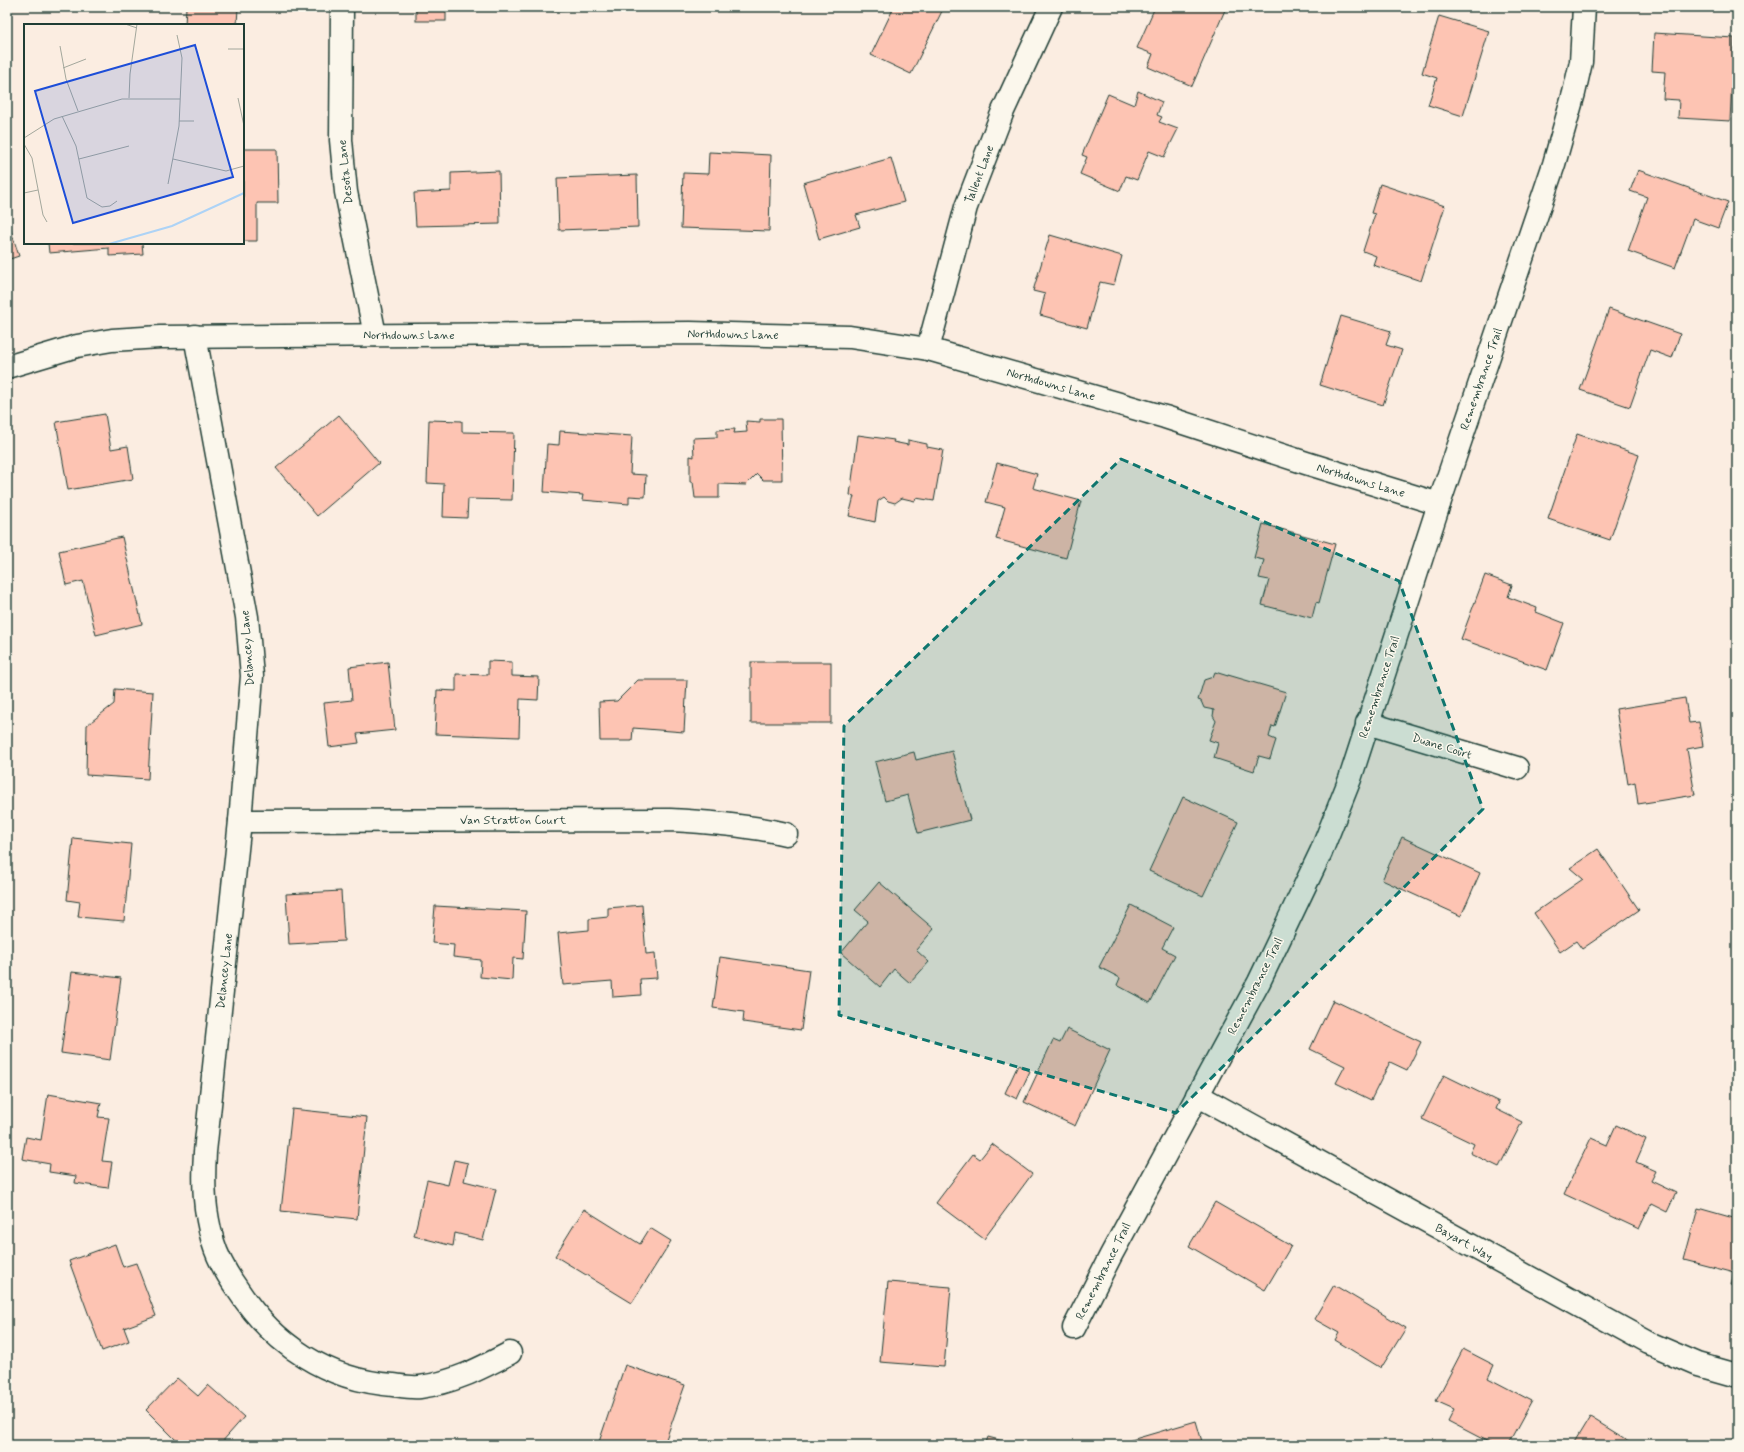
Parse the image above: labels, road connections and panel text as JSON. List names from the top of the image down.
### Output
{
  "streets": {
    "street": [
      "Desota Lane",
      "Tallent Lane",
      "Northdowns Lane",
      "Remembrance Trail",
      "Delancey Lane",
      "Duane Court",
      "Van Stratton Court",
      "Bayart Way"
    ]
  },
  "crossings": [
    ["Desota Lane", "Northdowns Lane"],
    ["Tallent Lane", "Northdowns Lane"],
    ["Northdowns Lane", "Remembrance Trail"],
    ["Northdowns Lane", "Delancey Lane"],
    ["Remembrance Trail", "Duane Court"],
    ["Remembrance Trail", "Bayart Way"],
    ["Delancey Lane", "Van Stratton Court"]
  ]
}
